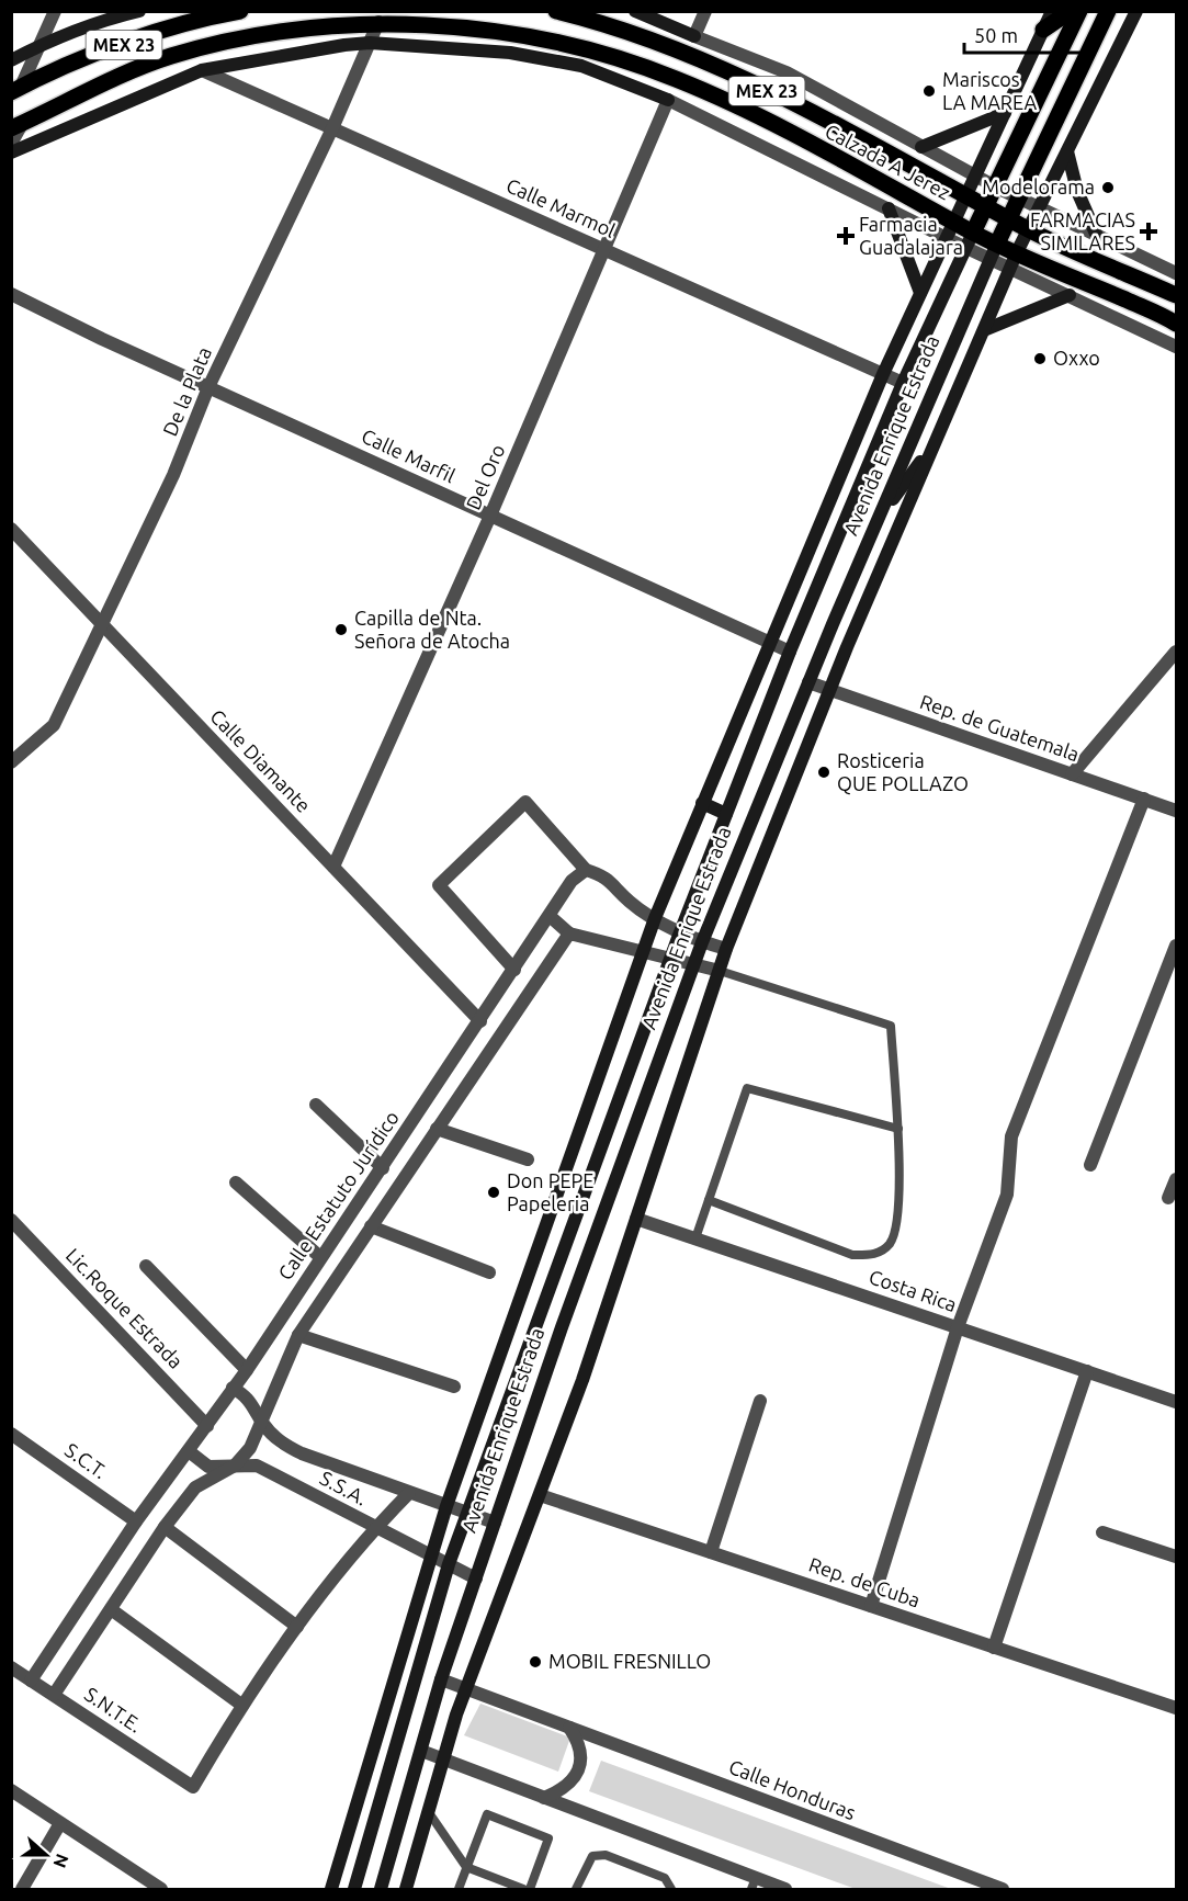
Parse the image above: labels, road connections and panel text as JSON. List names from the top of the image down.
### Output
{
  "streets": {
    "main road": ["MEX 23", "Calzada A Jerez", "Avenida Enrique Estrada"],
    "street": [
      "Calle Marmol",
      "De la Plata",
      "Calle Marfil",
      "Del Oro",
      "Rep. de Guatemala",
      "Calle Diamante",
      "Calle Estatuto Jurídico",
      "Costa Rica",
      "Lic.Roque Estrada",
      "S.C.T.",
      "S.S.A.",
      "Rep. de Cuba",
      "S.N.T.E.",
      "Calle Honduras"
    ]
  },
  "crossings": [
    ["MEX 23", "Calzada A Jerez"],
    ["MEX 23", "Avenida Enrique Estrada"],
    ["Calzada A Jerez", "De la Plata"],
    ["Calle Marmol", "De la Plata"],
    ["Calle Marmol", "Avenida Enrique Estrada"],
    ["Calle Marmol", "Del Oro"],
    ["De la Plata", "Calle Marfil"],
    ["De la Plata", "Calle Diamante"],
    ["Avenida Enrique Estrada", "Calle Marfil"],
    ["Avenida Enrique Estrada", "Rep. de Guatemala"],
    ["Avenida Enrique Estrada", "S.S.A."],
    ["Avenida Enrique Estrada", "Calle Honduras"],
    ["Calle Marfil", "Del Oro"],
    ["Del Oro", "Calle Diamante"],
    ["Calle Diamante", "Calle Estatuto Jurídico"],
    ["Calle Estatuto Jurídico", "Lic.Roque Estrada"],
    ["Calle Estatuto Jurídico", "S.C.T."],
    ["Calle Estatuto Jurídico", "S.S.A."],
    ["Calle Estatuto Jurídico", "S.N.T.E."]
  ],
  "places": {
    "other": [
      "Mariscos LA MAREA",
      "Modelorama",
      "Oxxo",
      "Capilla de Nta. Señora de Atocha",
      "Rosticeria QUE POLLAZO",
      "Don PEPE Papeleria",
      "MOBIL FRESNILLO"
    ],
    "health": ["FARMACIAS SIMILARES", "Farmacia Guadalajara"]
  },
  "scale_bar": "50 m",
  "north": "right"
}
